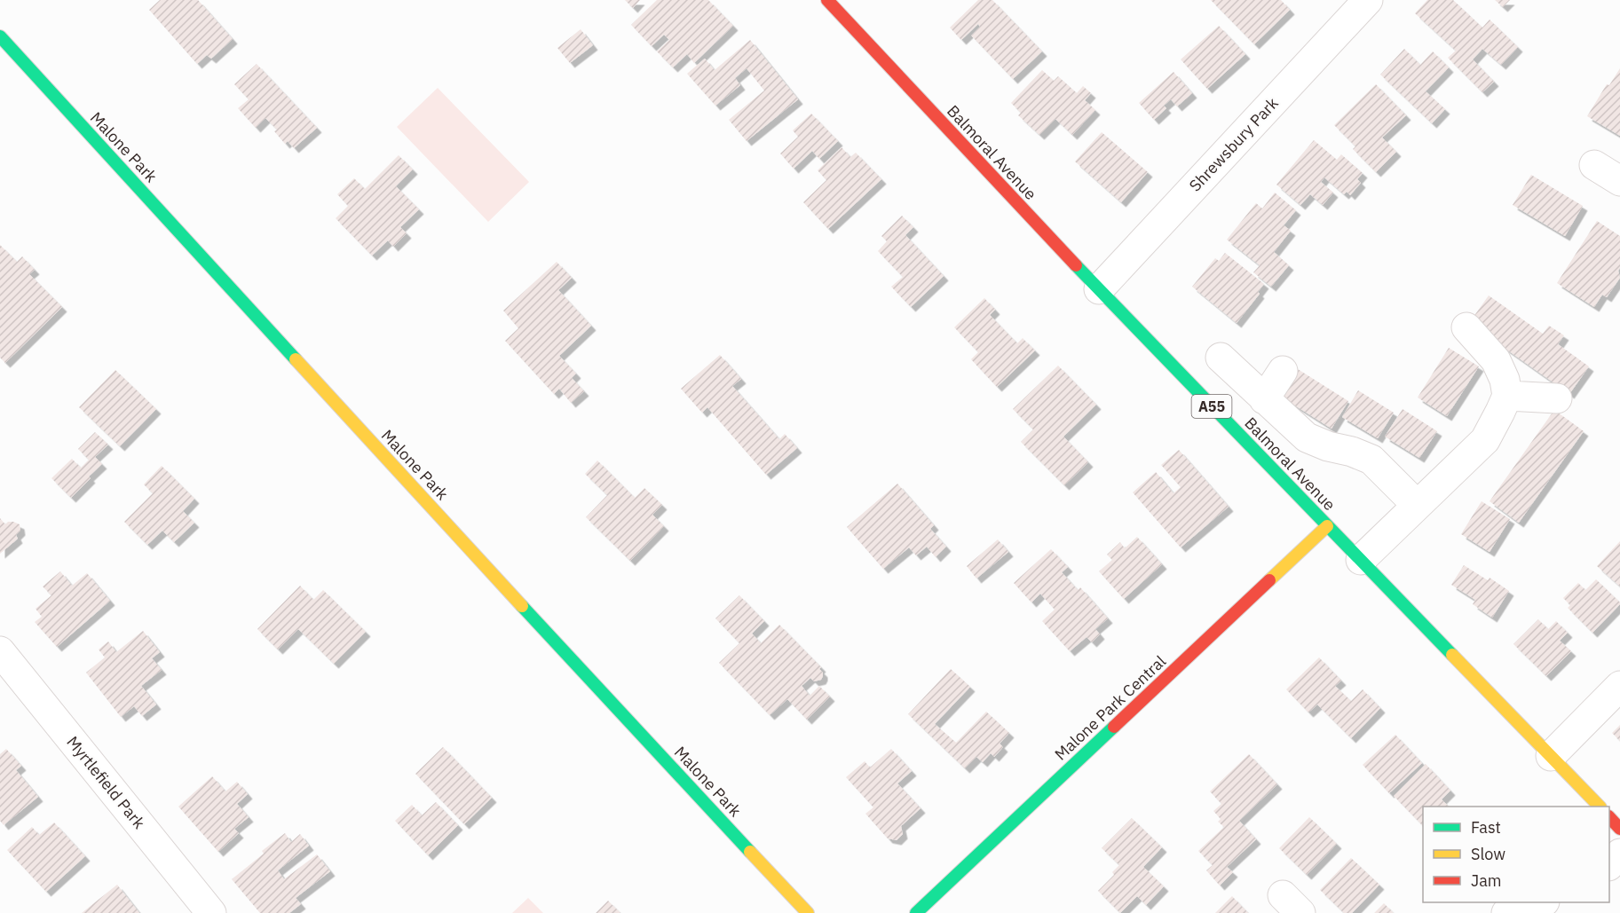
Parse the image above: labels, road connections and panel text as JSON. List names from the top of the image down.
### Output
{
  "streets": {
    "main road": [
      "Malone Park",
      "Balmoral Avenue",
      "A55",
      "Malone Park Central"
    ],
    "street": ["Shrewsbury Park", "Myrtlefield Park"]
  },
  "crossings": [
    ["Shrewsbury Park", "Balmoral Avenue"],
    ["Balmoral Avenue", "Malone Park Central"]
  ],
  "legend": ["Fast", "Slow", "Jam"]
}
